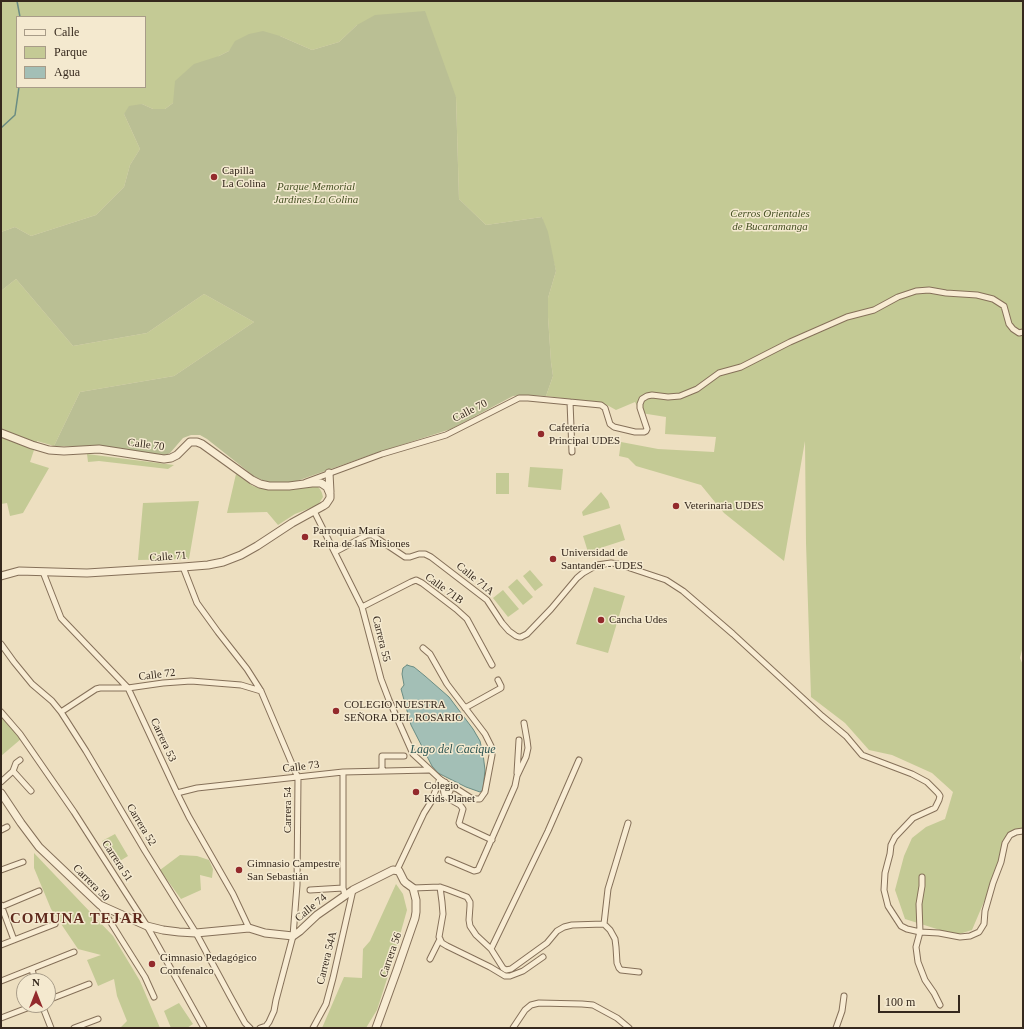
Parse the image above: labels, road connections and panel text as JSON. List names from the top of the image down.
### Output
{
  "streets": {
    "street": [
      "Calle 70",
      "Calle 71",
      "Calle 71A",
      "Calle 71B",
      "Carrera 55",
      "Calle 72",
      "Carrera 53",
      "Calle 73",
      "Carrera 54",
      "Carrera 52",
      "Carrera 51",
      "Carrera 50",
      "Calle 74",
      "Carrera 56",
      "Carrera 54A"
    ]
  },
  "crossings": [
    ["Calle 71", "Carrera 55"],
    ["Calle 71", "Carrera 53"],
    ["Calle 71", "Carrera 54"],
    ["Calle 71A", "Carrera 55"],
    ["Calle 71B", "Carrera 55"],
    ["Carrera 55", "Calle 73"],
    ["Calle 72", "Carrera 53"],
    ["Calle 72", "Carrera 54"],
    ["Calle 72", "Carrera 52"],
    ["Carrera 53", "Calle 73"],
    ["Carrera 53", "Calle 74"],
    ["Calle 73", "Carrera 54"],
    ["Carrera 54", "Calle 74"],
    ["Carrera 52", "Calle 74"],
    ["Carrera 51", "Calle 74"],
    ["Carrera 50", "Calle 74"],
    ["Calle 74", "Carrera 54A"]
  ],
  "districts": ["COMUNA TEJAR"],
  "water": ["Lago del Cacique"],
  "parks": ["Parque Memorial Jardines La Colina", "Cerros Orientales de Bucaramanga"],
  "places": [
    "Capilla La Colina",
    "Cafetería Principal UDES",
    "Veterinaria UDES",
    "Parroquia María Reina de las Misiones",
    "Universidad de Santander - UDES",
    "Cancha Udes",
    "COLEGIO NUESTRA SEÑORA DEL ROSARIO",
    "Colegio Kids Planet",
    "Gimnasio Campestre San Sebastián",
    "Gimnasio Pedagógico Comfenalco"
  ],
  "legend": ["Calle", "Parque", "Agua"],
  "scale_bar": "100 m",
  "north": "top"
}
